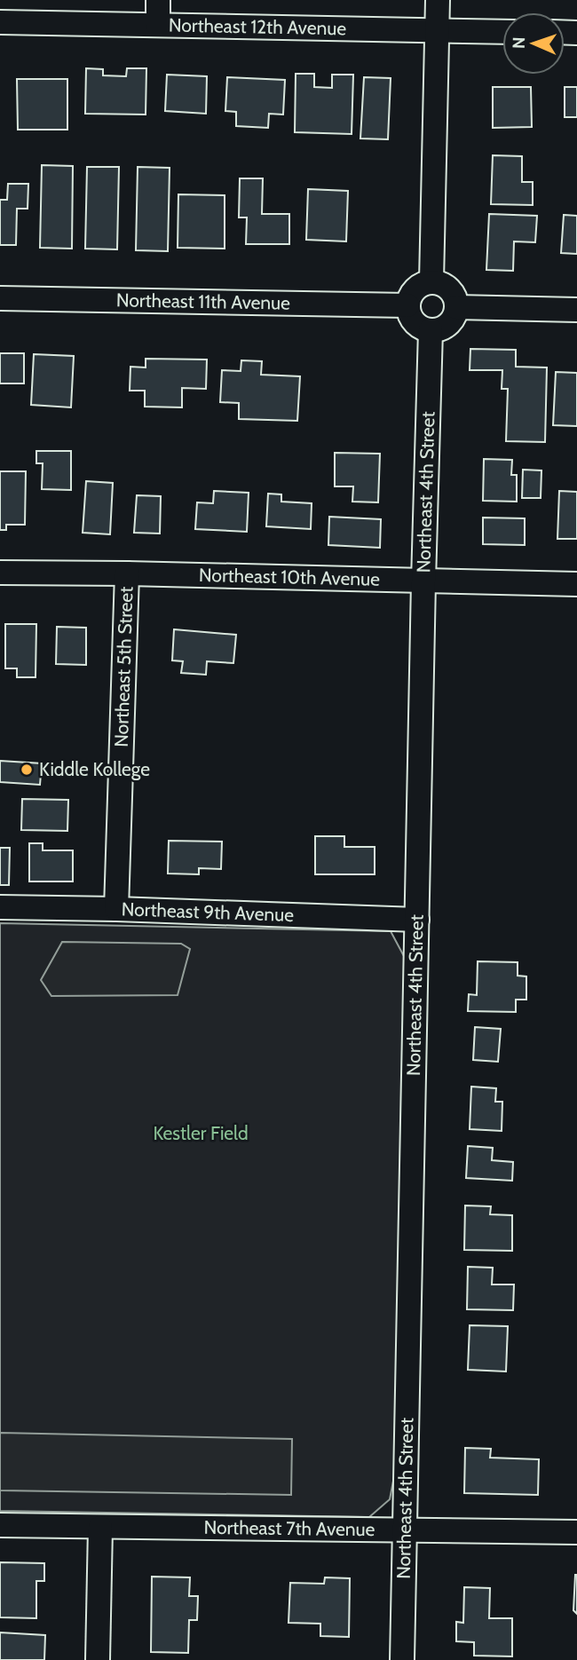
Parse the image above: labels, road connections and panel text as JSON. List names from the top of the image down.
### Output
{
  "streets": {
    "street": [
      "Northeast 12th Avenue",
      "Northeast 11th Avenue",
      "Northeast 4th Street",
      "Northeast 10th Avenue",
      "Northeast 5th Street",
      "Northeast 9th Avenue",
      "Northeast 7th Avenue"
    ]
  },
  "crossings": [
    ["Northeast 11th Avenue", "Northeast 4th Street"],
    ["Northeast 4th Street", "Northeast 10th Avenue"],
    ["Northeast 4th Street", "Northeast 9th Avenue"],
    ["Northeast 4th Street", "Northeast 7th Avenue"],
    ["Northeast 10th Avenue", "Northeast 5th Street"],
    ["Northeast 5th Street", "Northeast 9th Avenue"]
  ],
  "parks": ["Kestler Field"],
  "places": ["Kiddle Kollege"],
  "north": "left"
}
